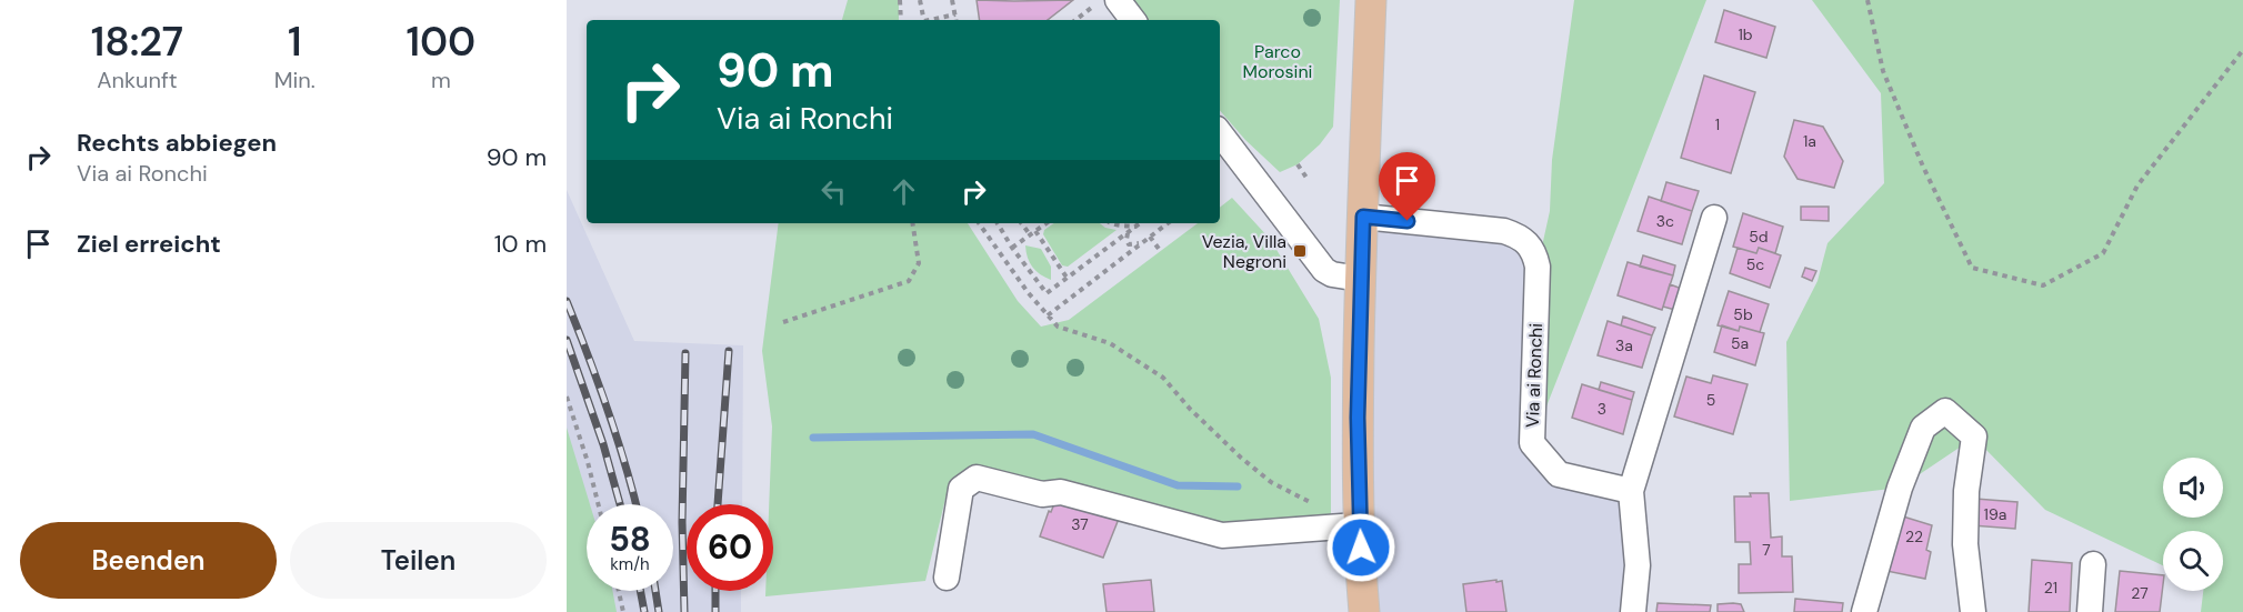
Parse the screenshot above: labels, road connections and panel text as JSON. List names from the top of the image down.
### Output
{
  "streets": {
    "street": ["Via ai Ronchi"]
  },
  "parks": ["Parco Morosini"],
  "places": {
    "transit": ["Vezia, Villa Negroni"]
  },
  "house_numbers": [
    "1b",
    "1",
    "1a",
    "3c",
    "5d",
    "5c",
    "5b",
    "5a",
    "3a",
    "5",
    "3",
    "19a",
    "37",
    "22",
    "7",
    "21",
    "27"
  ],
  "page": {
    "eta": [
      "18:27",
      "Ankunft",
      "1",
      "Min.",
      "100",
      "m"
    ],
    "turn": ["90 m", "Via ai Ronchi"],
    "list": [
      {
        "name": "Rechts abbiegen",
        "note": "Via ai Ronchi",
        "value": "90 m"
      },
      {
        "name": "Ziel erreicht",
        "value": "10 m"
      }
    ],
    "speed": "58 km/h",
    "limit": "60",
    "buttons": ["Beenden", "Teilen"]
  }
}
